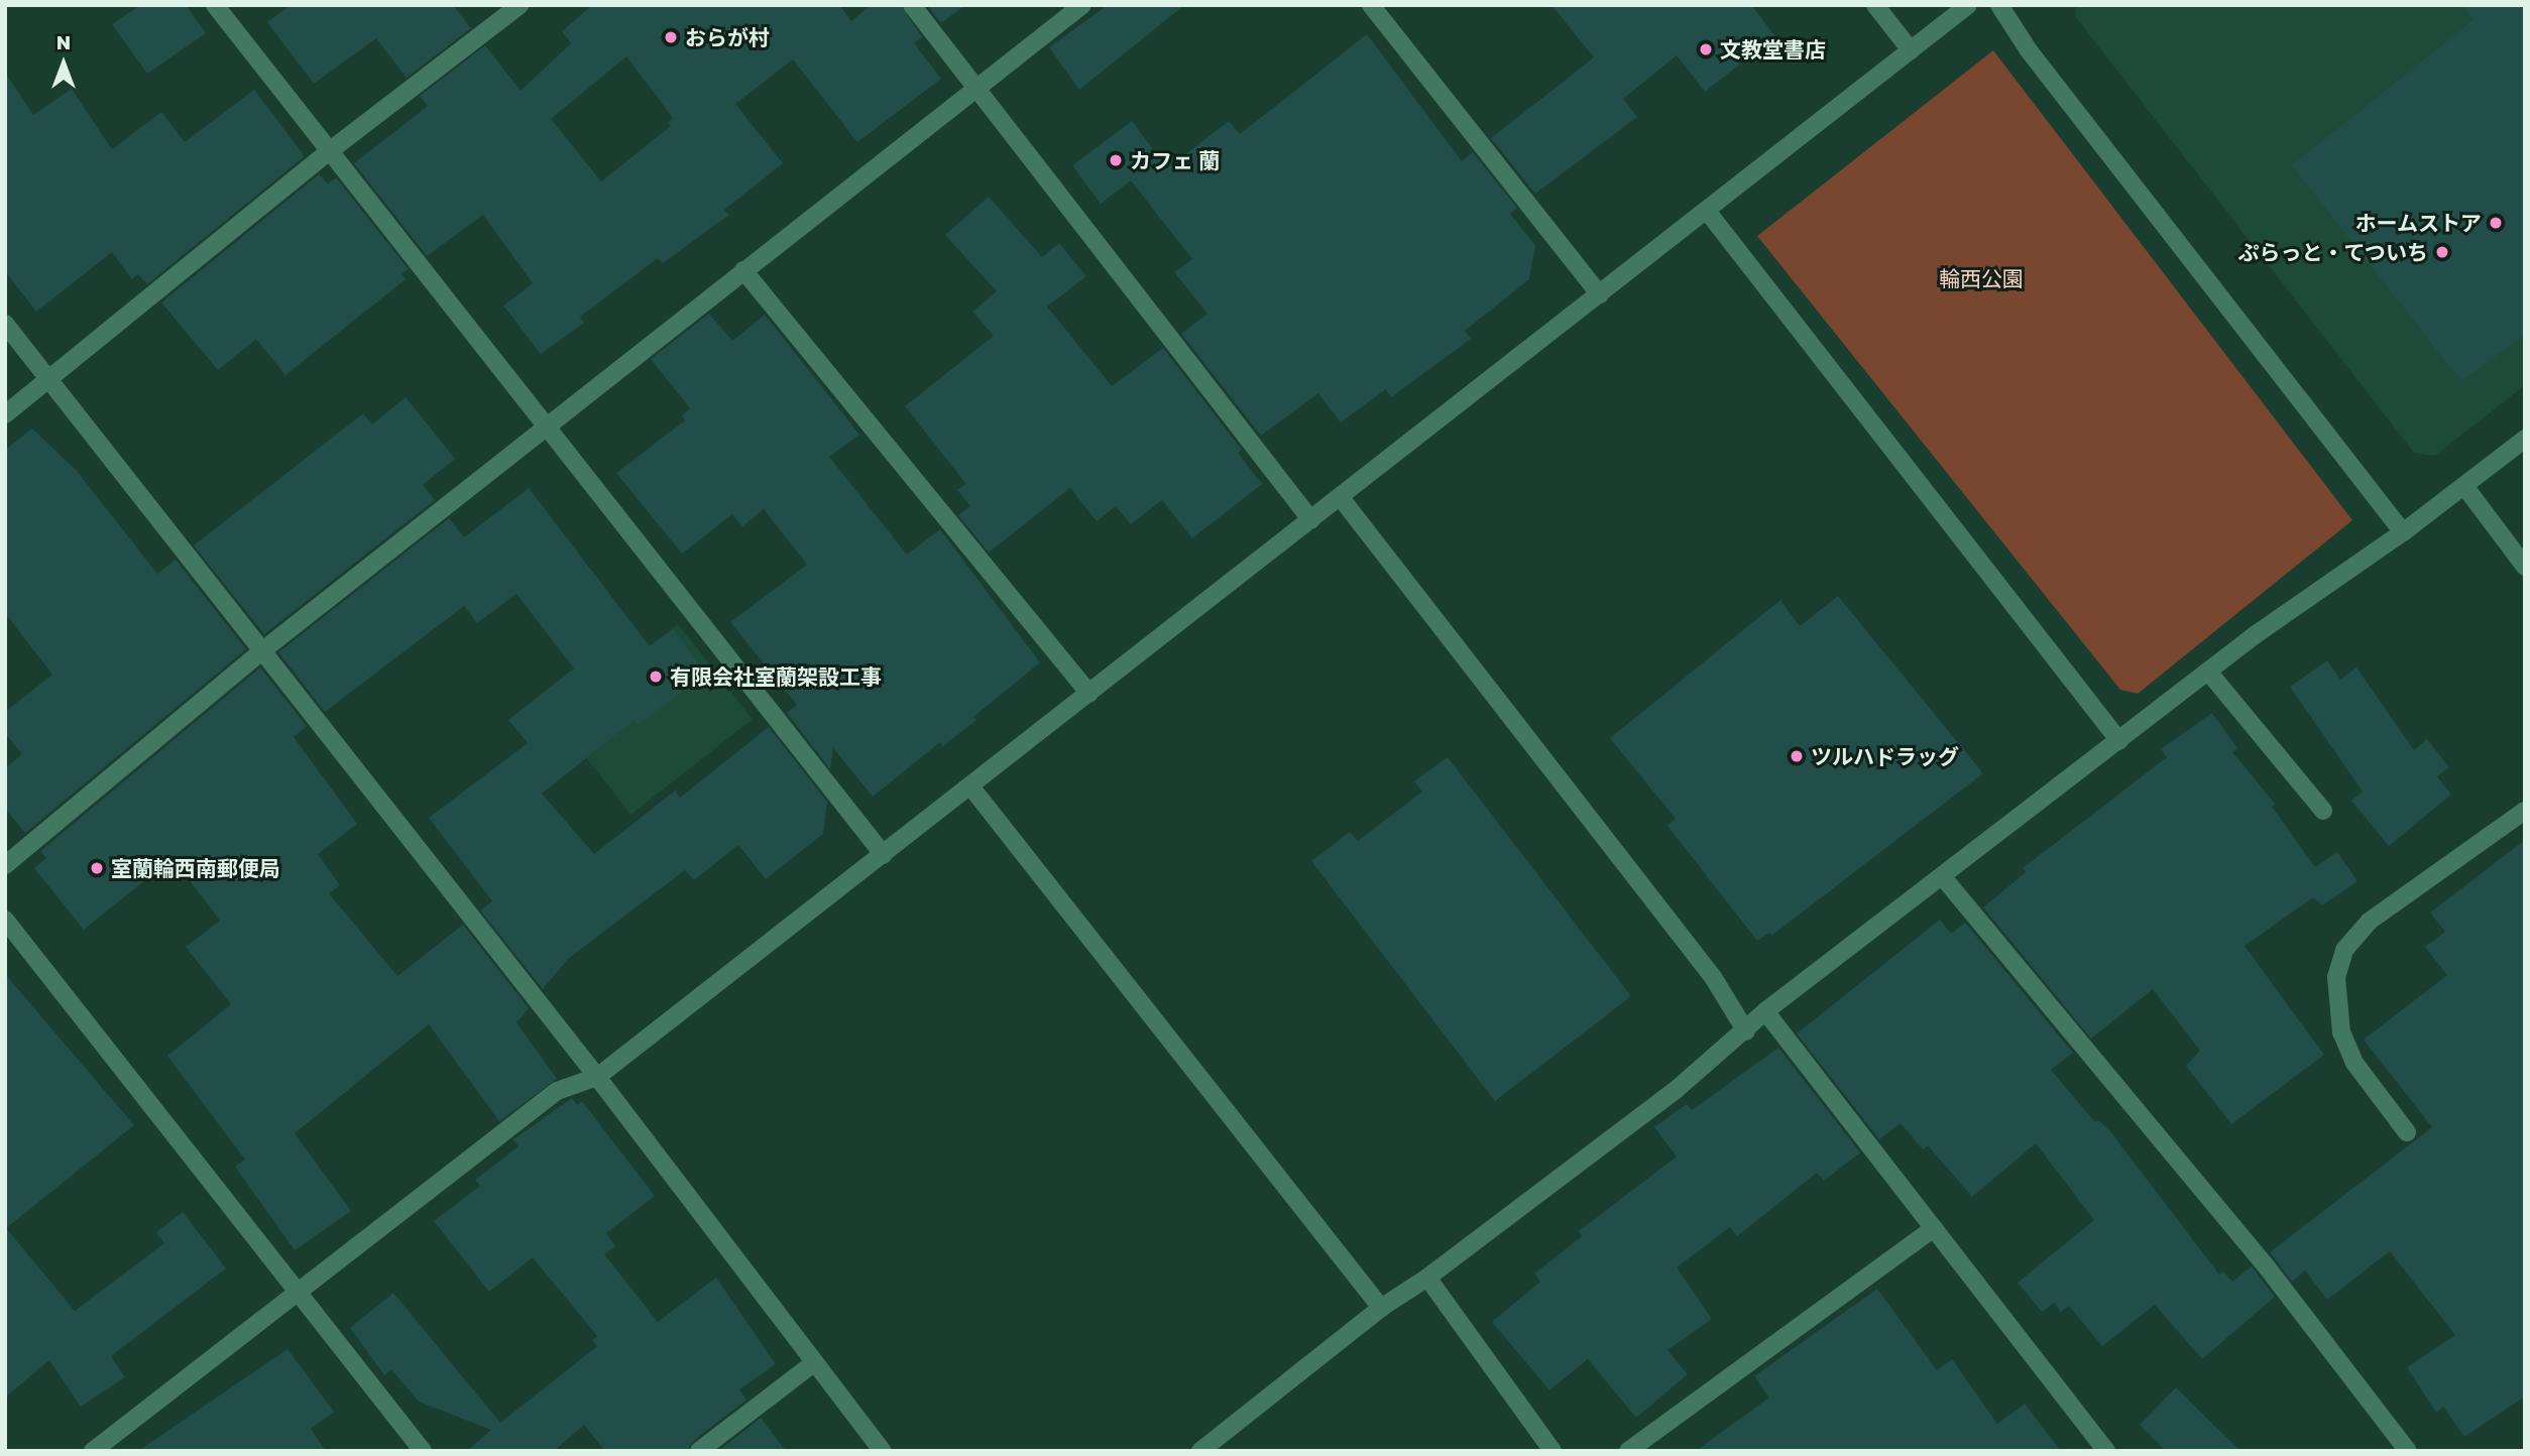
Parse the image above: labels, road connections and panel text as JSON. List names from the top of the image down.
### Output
{
  "parks": ["輪西公園"],
  "places": [
    "おらが村",
    "文教堂書店",
    "カフェ 蘭",
    "ホームストア",
    "ぷらっと・てついち",
    "有限会社室蘭架設工事",
    "ツルハドラッグ",
    "室蘭輪西南郵便局"
  ],
  "north": "top"
}
